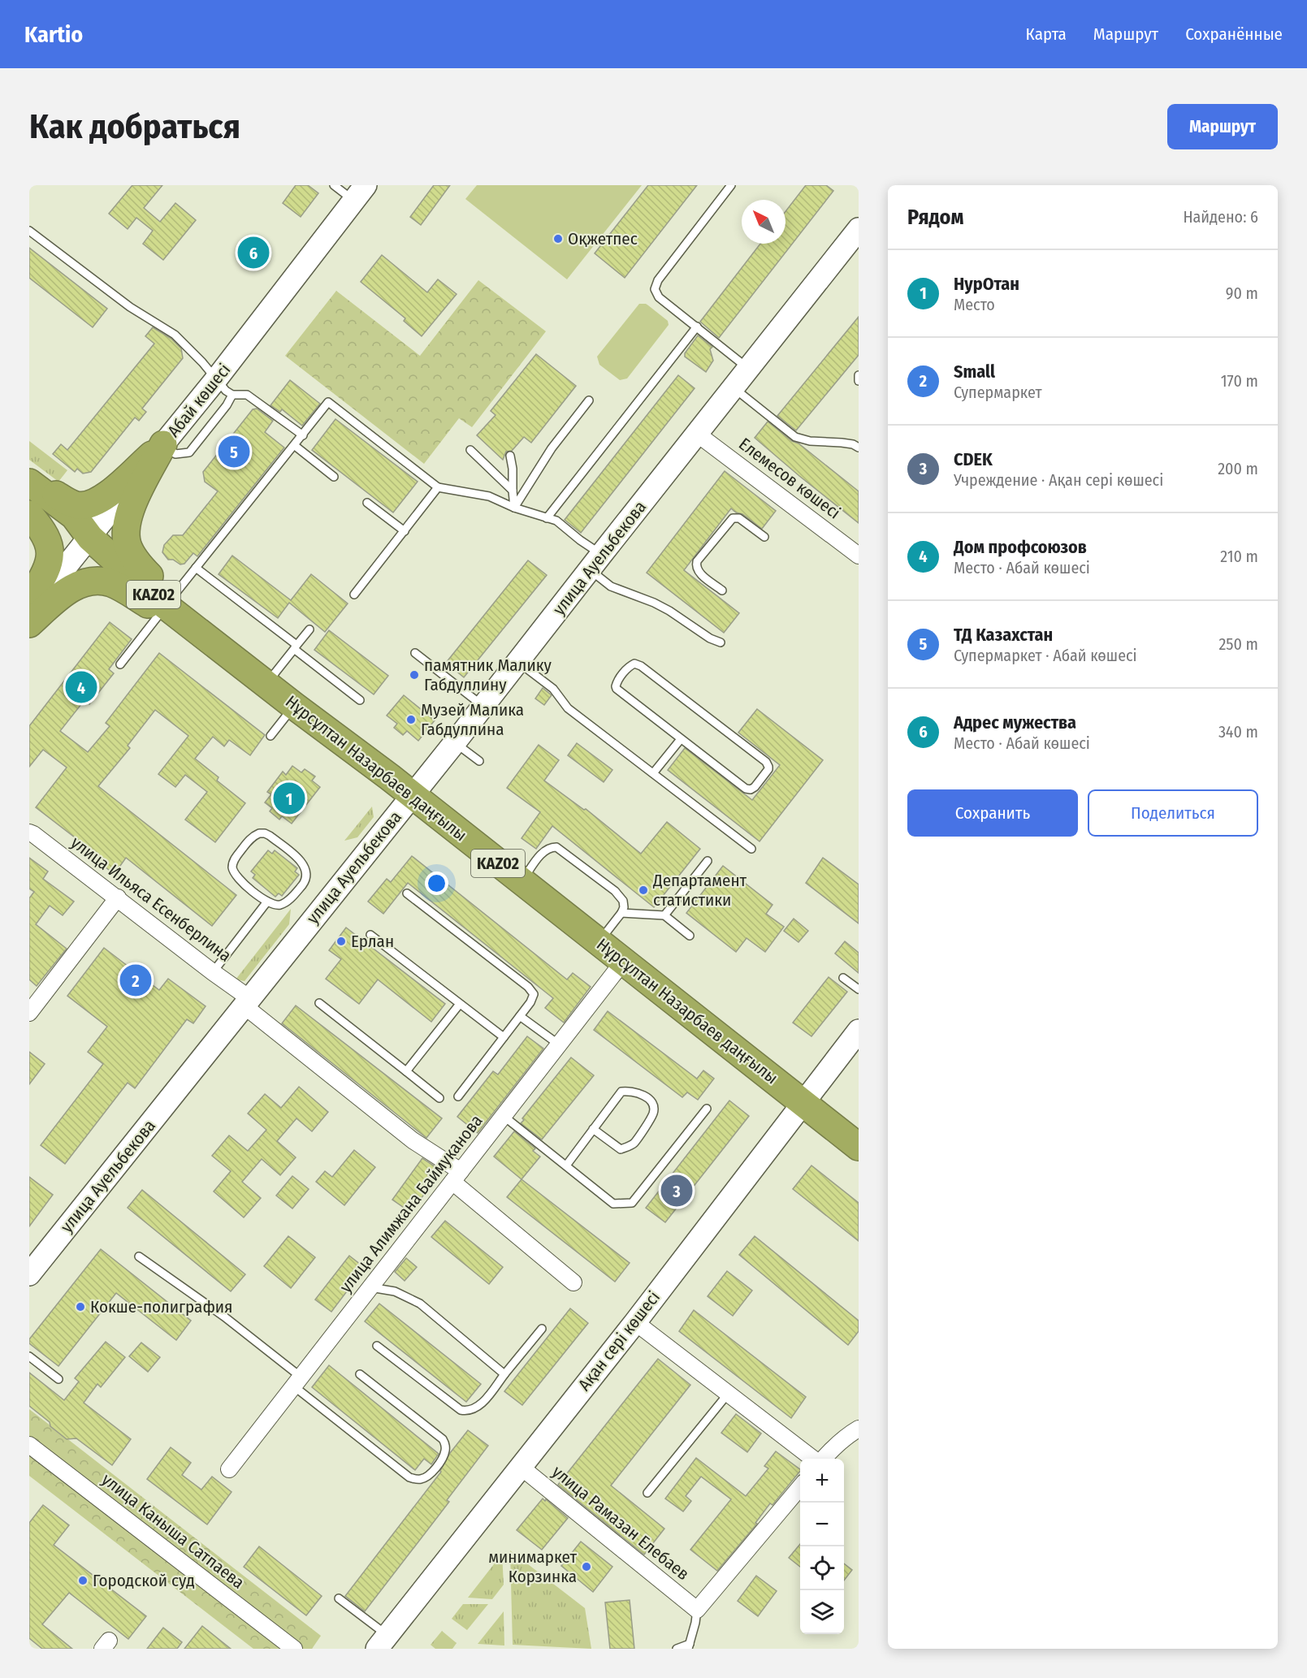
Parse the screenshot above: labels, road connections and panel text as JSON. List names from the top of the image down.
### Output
{
  "streets": {
    "highway": ["KАZ02", "Нұрсұлтан Назарбаев даңғылы"],
    "street": [
      "Абай көшесі",
      "Елемесов көшесі",
      "улица Ауельбекова",
      "улица Ильяса Есенберлина",
      "улица Алимжана Баймуканова",
      "Ақан сері көшесі",
      "улица Рамазан Елебаев",
      "улица Каныша Сатпаева"
    ]
  },
  "crossings": [
    ["Абай көшесі", "Нұрсұлтан Назарбаев даңғылы"],
    ["Елемесов көшесі", "улица Ауельбекова"],
    ["улица Ауельбекова", "Нұрсұлтан Назарбаев даңғылы"],
    ["улица Ауельбекова", "улица Ильяса Есенберлина"],
    ["Нұрсұлтан Назарбаев даңғылы", "улица Алимжана Баймуканова"],
    ["Нұрсұлтан Назарбаев даңғылы", "Ақан сері көшесі"],
    ["улица Ильяса Есенберлина", "улица Алимжана Баймуканова"],
    ["Ақан сері көшесі", "улица Рамазан Елебаев"]
  ],
  "places": [
    "Оқжетпес",
    "памятник Малику Габдуллину",
    "Музей Малика Габдуллина",
    "Департамент статистики",
    "Ерлан",
    "Кокше-полиграфия",
    "минимаркет Корзинка",
    "Городской суд"
  ],
  "north": "top left",
  "page": {
    "header": "Kartio",
    "nav": ["Карта", "Маршрут", "Сохранённые"],
    "buttons": [
      "Маршрут",
      ["Сохранить", "Поделиться"]
    ],
    "title": "Как добраться",
    "heading": ["Рядом", "Найдено: 6"],
    "pins": [
      "6",
      "5",
      "4",
      "1",
      "2",
      "3"
    ],
    "list": [
      {
        "mark": "1",
        "name": "НурОтан",
        "note": "Место",
        "value": "90 m"
      },
      {
        "mark": "2",
        "name": "Small",
        "note": "Супермаркет",
        "value": "170 m"
      },
      {
        "mark": "3",
        "name": "CDEK",
        "note": "Учреждение · Ақан сері көшесі",
        "value": "200 m"
      },
      {
        "mark": "4",
        "name": "Дом профсоюзов",
        "note": "Место · Абай көшесі",
        "value": "210 m"
      },
      {
        "mark": "5",
        "name": "ТД Казахстан",
        "note": "Супермаркет · Абай көшесі",
        "value": "250 m"
      },
      {
        "mark": "6",
        "name": "Адрес мужества",
        "note": "Место · Абай көшесі",
        "value": "340 m"
      }
    ],
    "map_buttons": ["+", "−"]
  }
}
